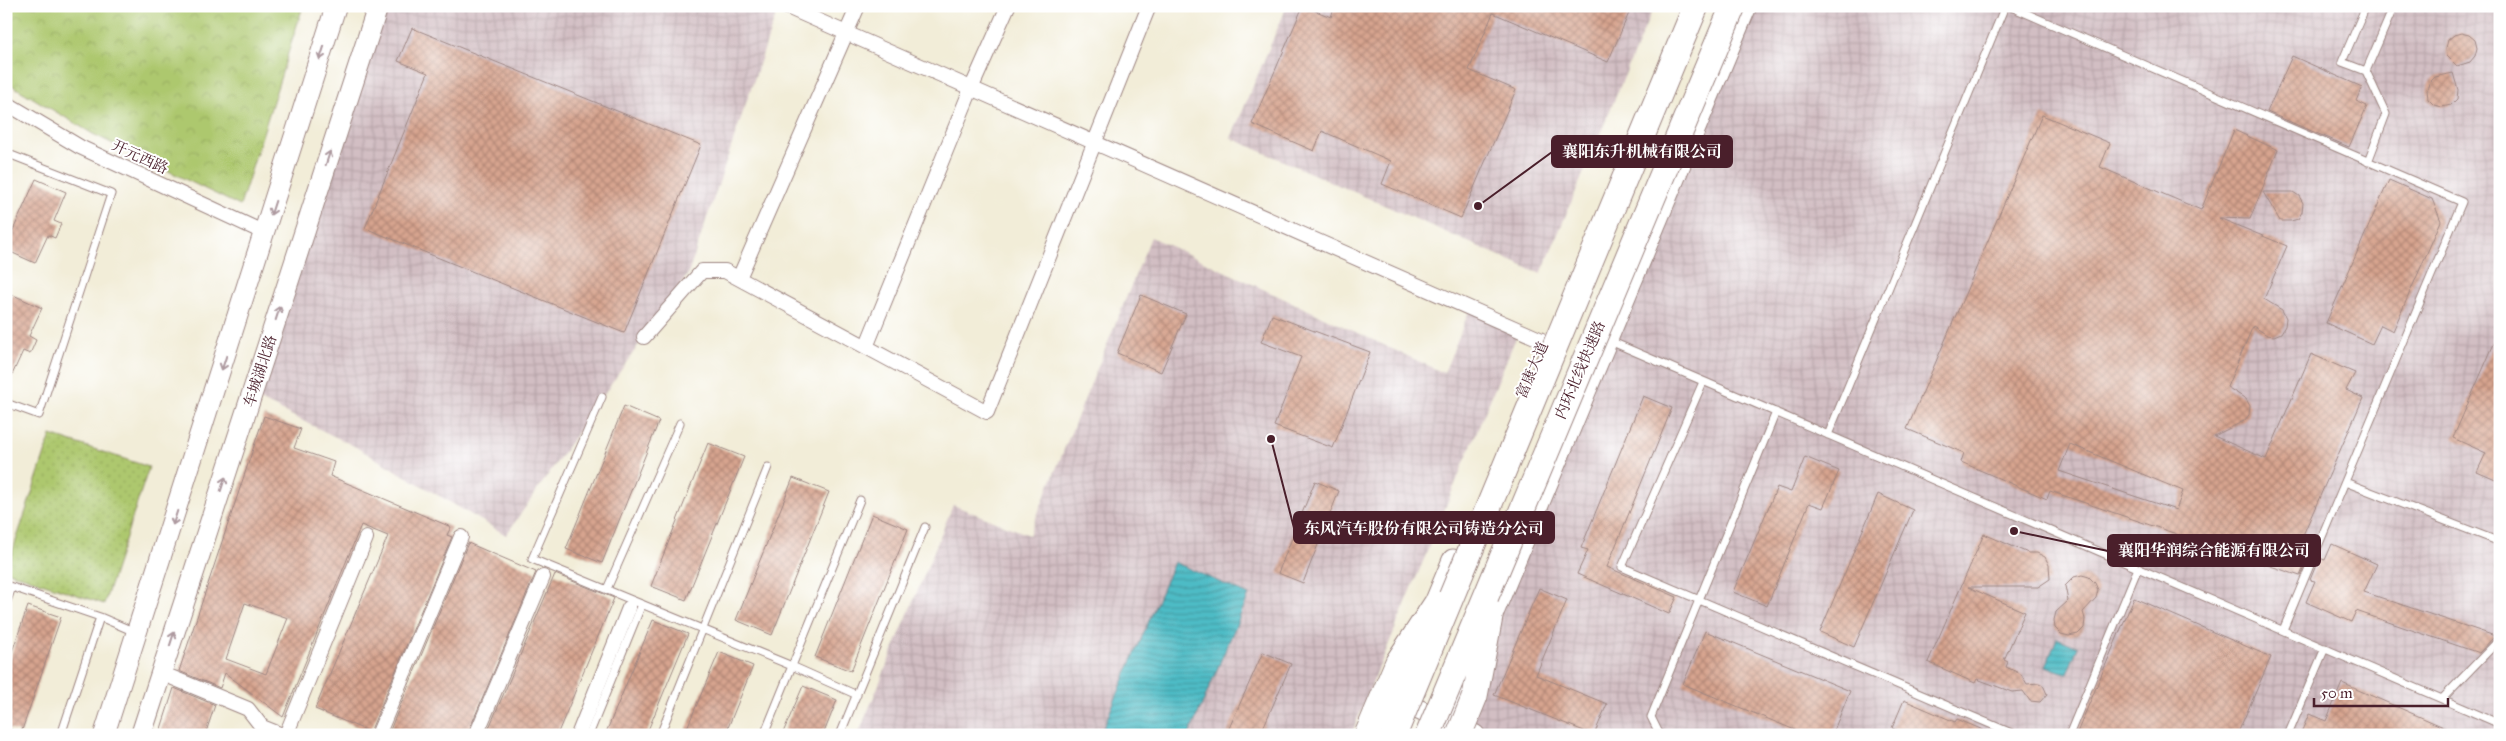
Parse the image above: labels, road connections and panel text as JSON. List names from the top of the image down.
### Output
{
  "streets": {
    "highway": ["内环北线快速路"],
    "main road": ["富康大道", "车城湖北路"],
    "street": ["开元西路"]
  },
  "places": ["襄阳东升机械有限公司", "东风汽车股份有限公司铸造分公司", "襄阳华润综合能源有限公司"],
  "scale_bar": "50 m"
}
